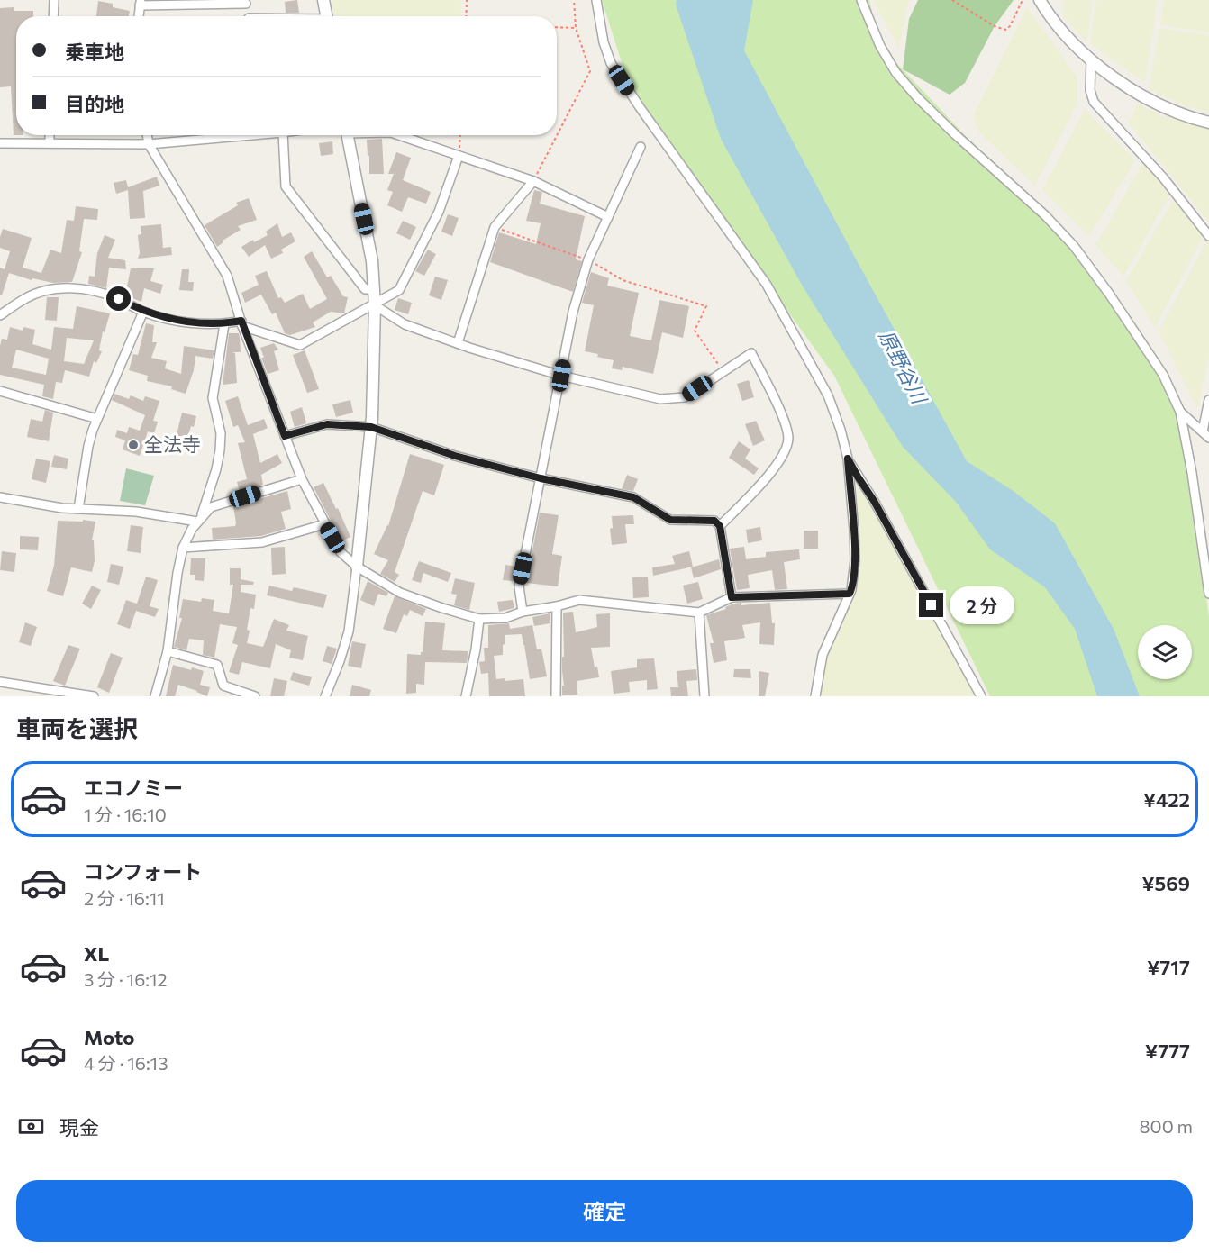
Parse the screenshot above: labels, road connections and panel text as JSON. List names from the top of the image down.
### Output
{
  "water": ["原野谷川"],
  "places": ["全法寺"],
  "page": {
    "banner": ["乗車地", "目的地"],
    "bubble": "2 分",
    "heading": "車両を選択",
    "list": [
      {
        "name": "エコノミー",
        "note": "1 分 · 16:10",
        "value": "¥422"
      },
      {
        "name": "コンフォート",
        "note": "2 分 · 16:11",
        "value": "¥569"
      },
      {
        "name": "XL",
        "note": "3 分 · 16:12",
        "value": "¥717"
      },
      {
        "name": "Moto",
        "note": "4 分 · 16:13",
        "value": "¥777"
      }
    ],
    "pay": ["現金", "800 m"],
    "buttons": "確定"
  }
}
